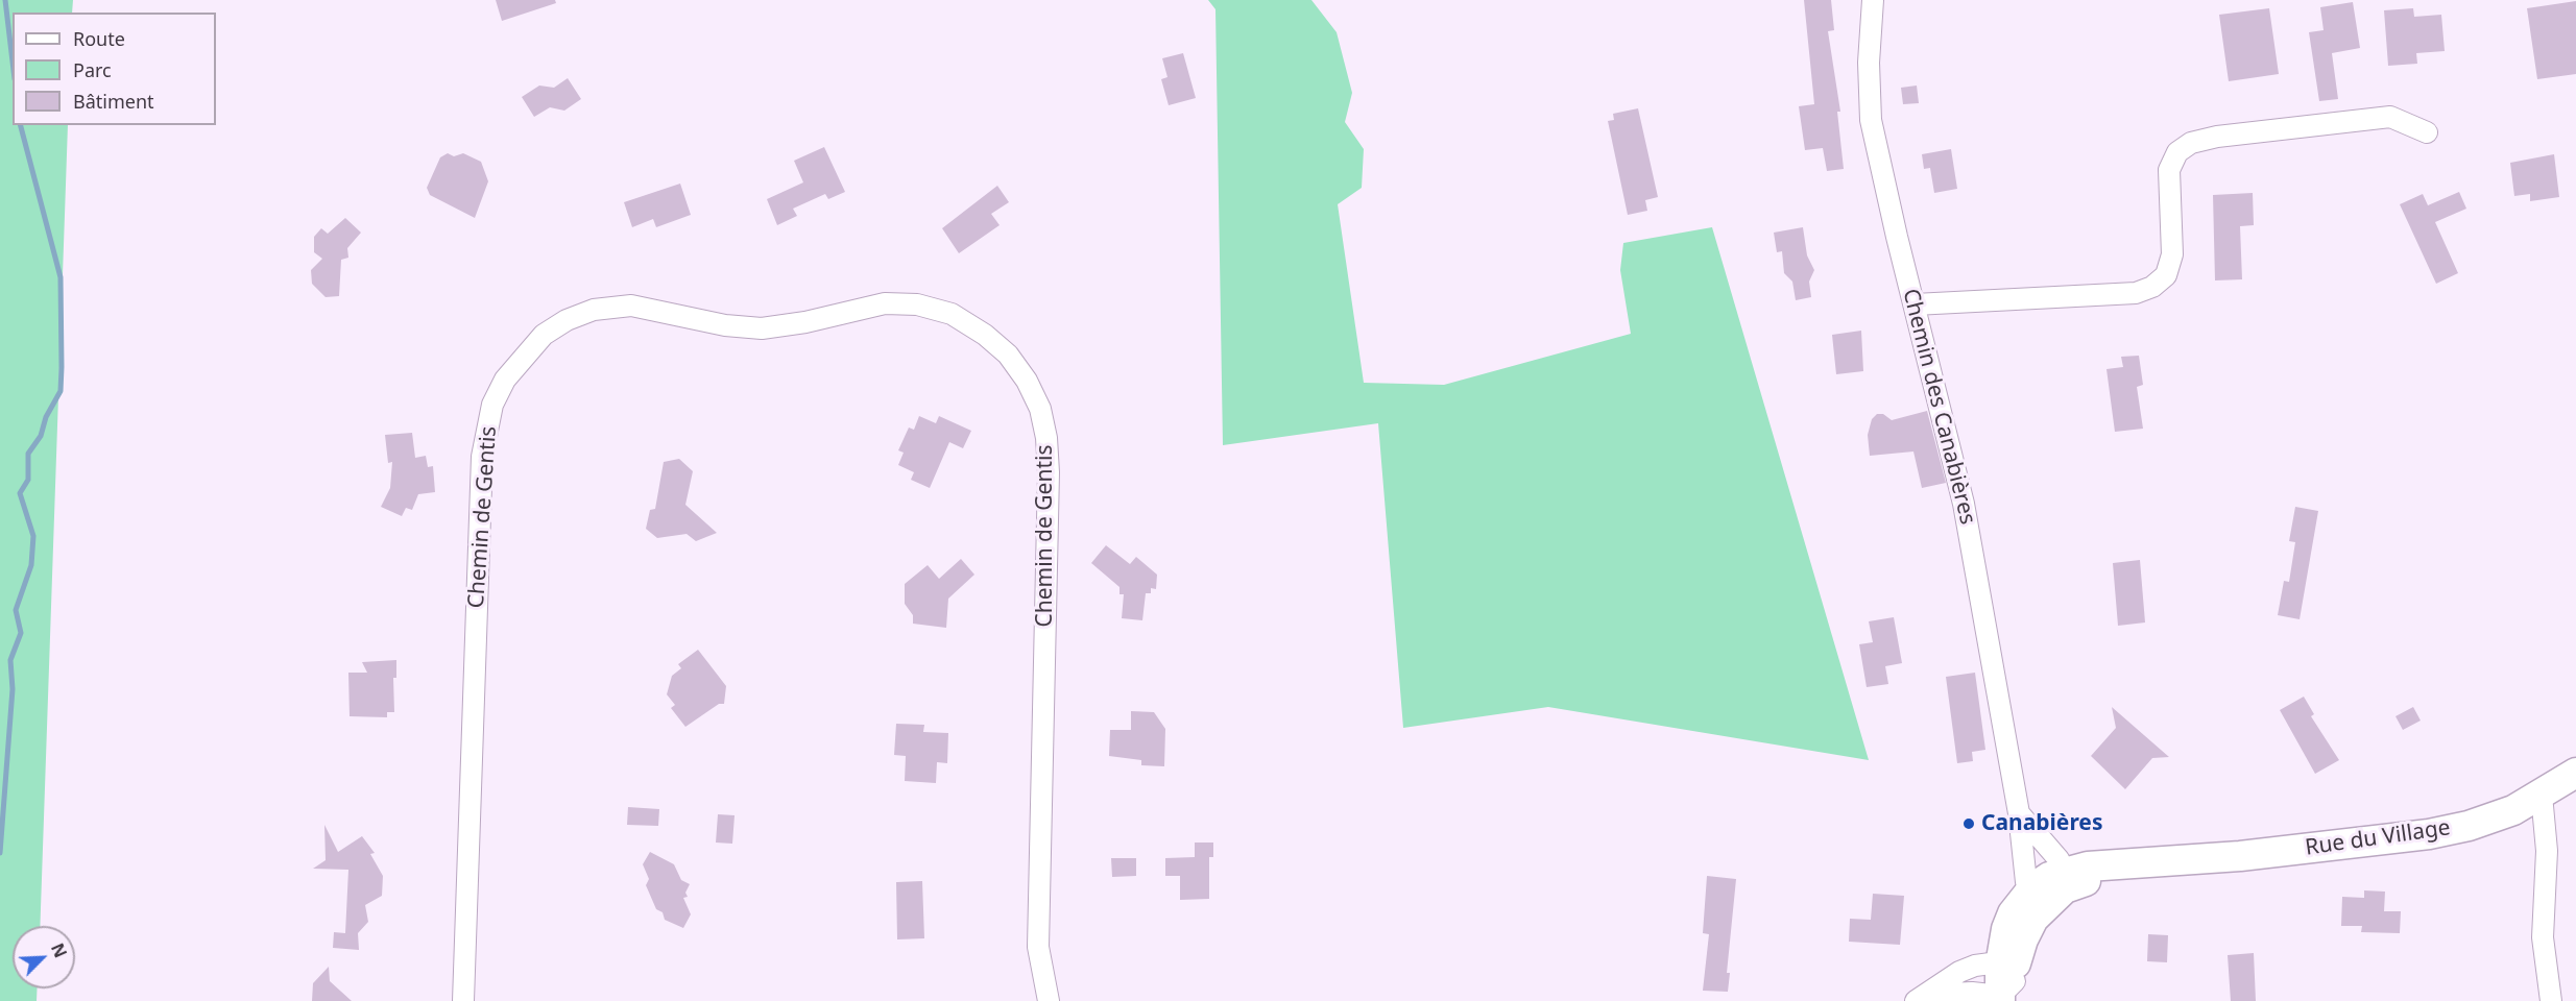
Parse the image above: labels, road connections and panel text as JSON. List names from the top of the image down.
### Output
{
  "streets": {
    "street": ["Chemin des Canabières", "Chemin de Gentis", "Rue du Village"]
  },
  "crossings": [
    ["Chemin des Canabières", "Rue du Village"]
  ],
  "places": ["Canabières"],
  "legend": ["Route", "Parc", "Bâtiment"],
  "north": "top right"
}
